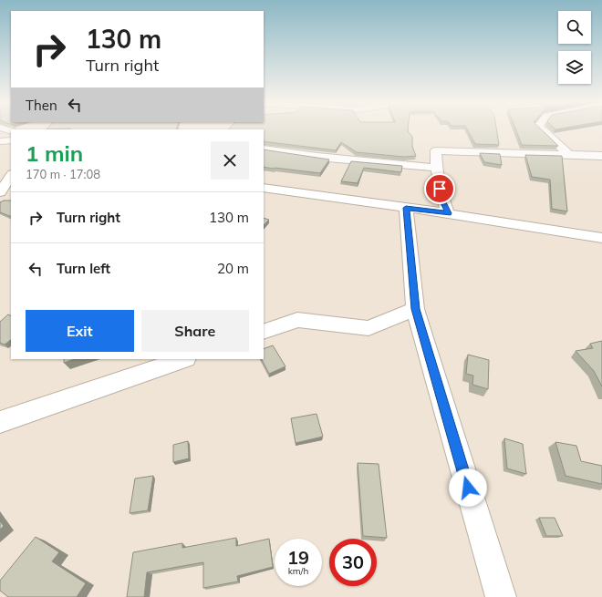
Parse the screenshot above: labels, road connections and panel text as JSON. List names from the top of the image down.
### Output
{
  "page": {
    "turn": ["130 m", "Turn right"],
    "then": "Then",
    "heading": ["1 min", "170 m · 17:08"],
    "list": [
      {
        "name": "Turn right",
        "value": "130 m"
      },
      {
        "name": "Turn left",
        "value": "20 m"
      }
    ],
    "buttons": ["Exit", "Share"],
    "speed": "19 km/h",
    "limit": "30"
  }
}
